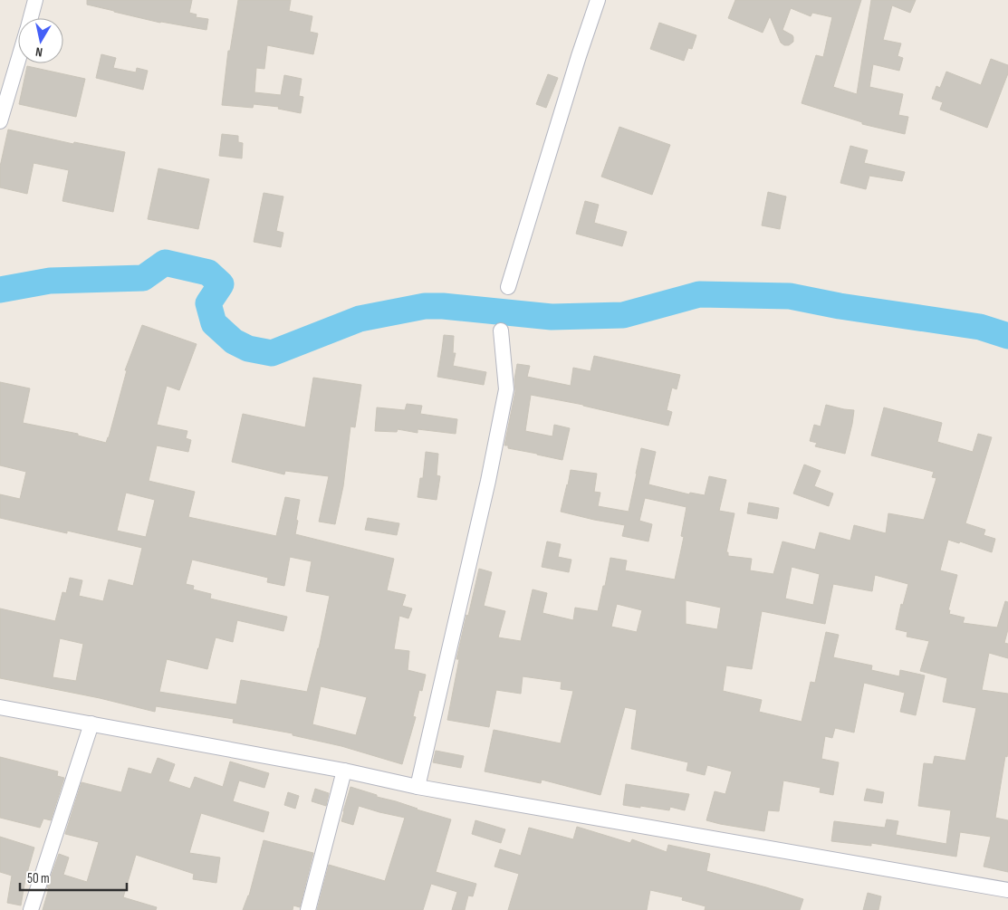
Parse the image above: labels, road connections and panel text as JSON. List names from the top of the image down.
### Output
{
  "scale_bar": "50 m",
  "north": "bottom"
}
